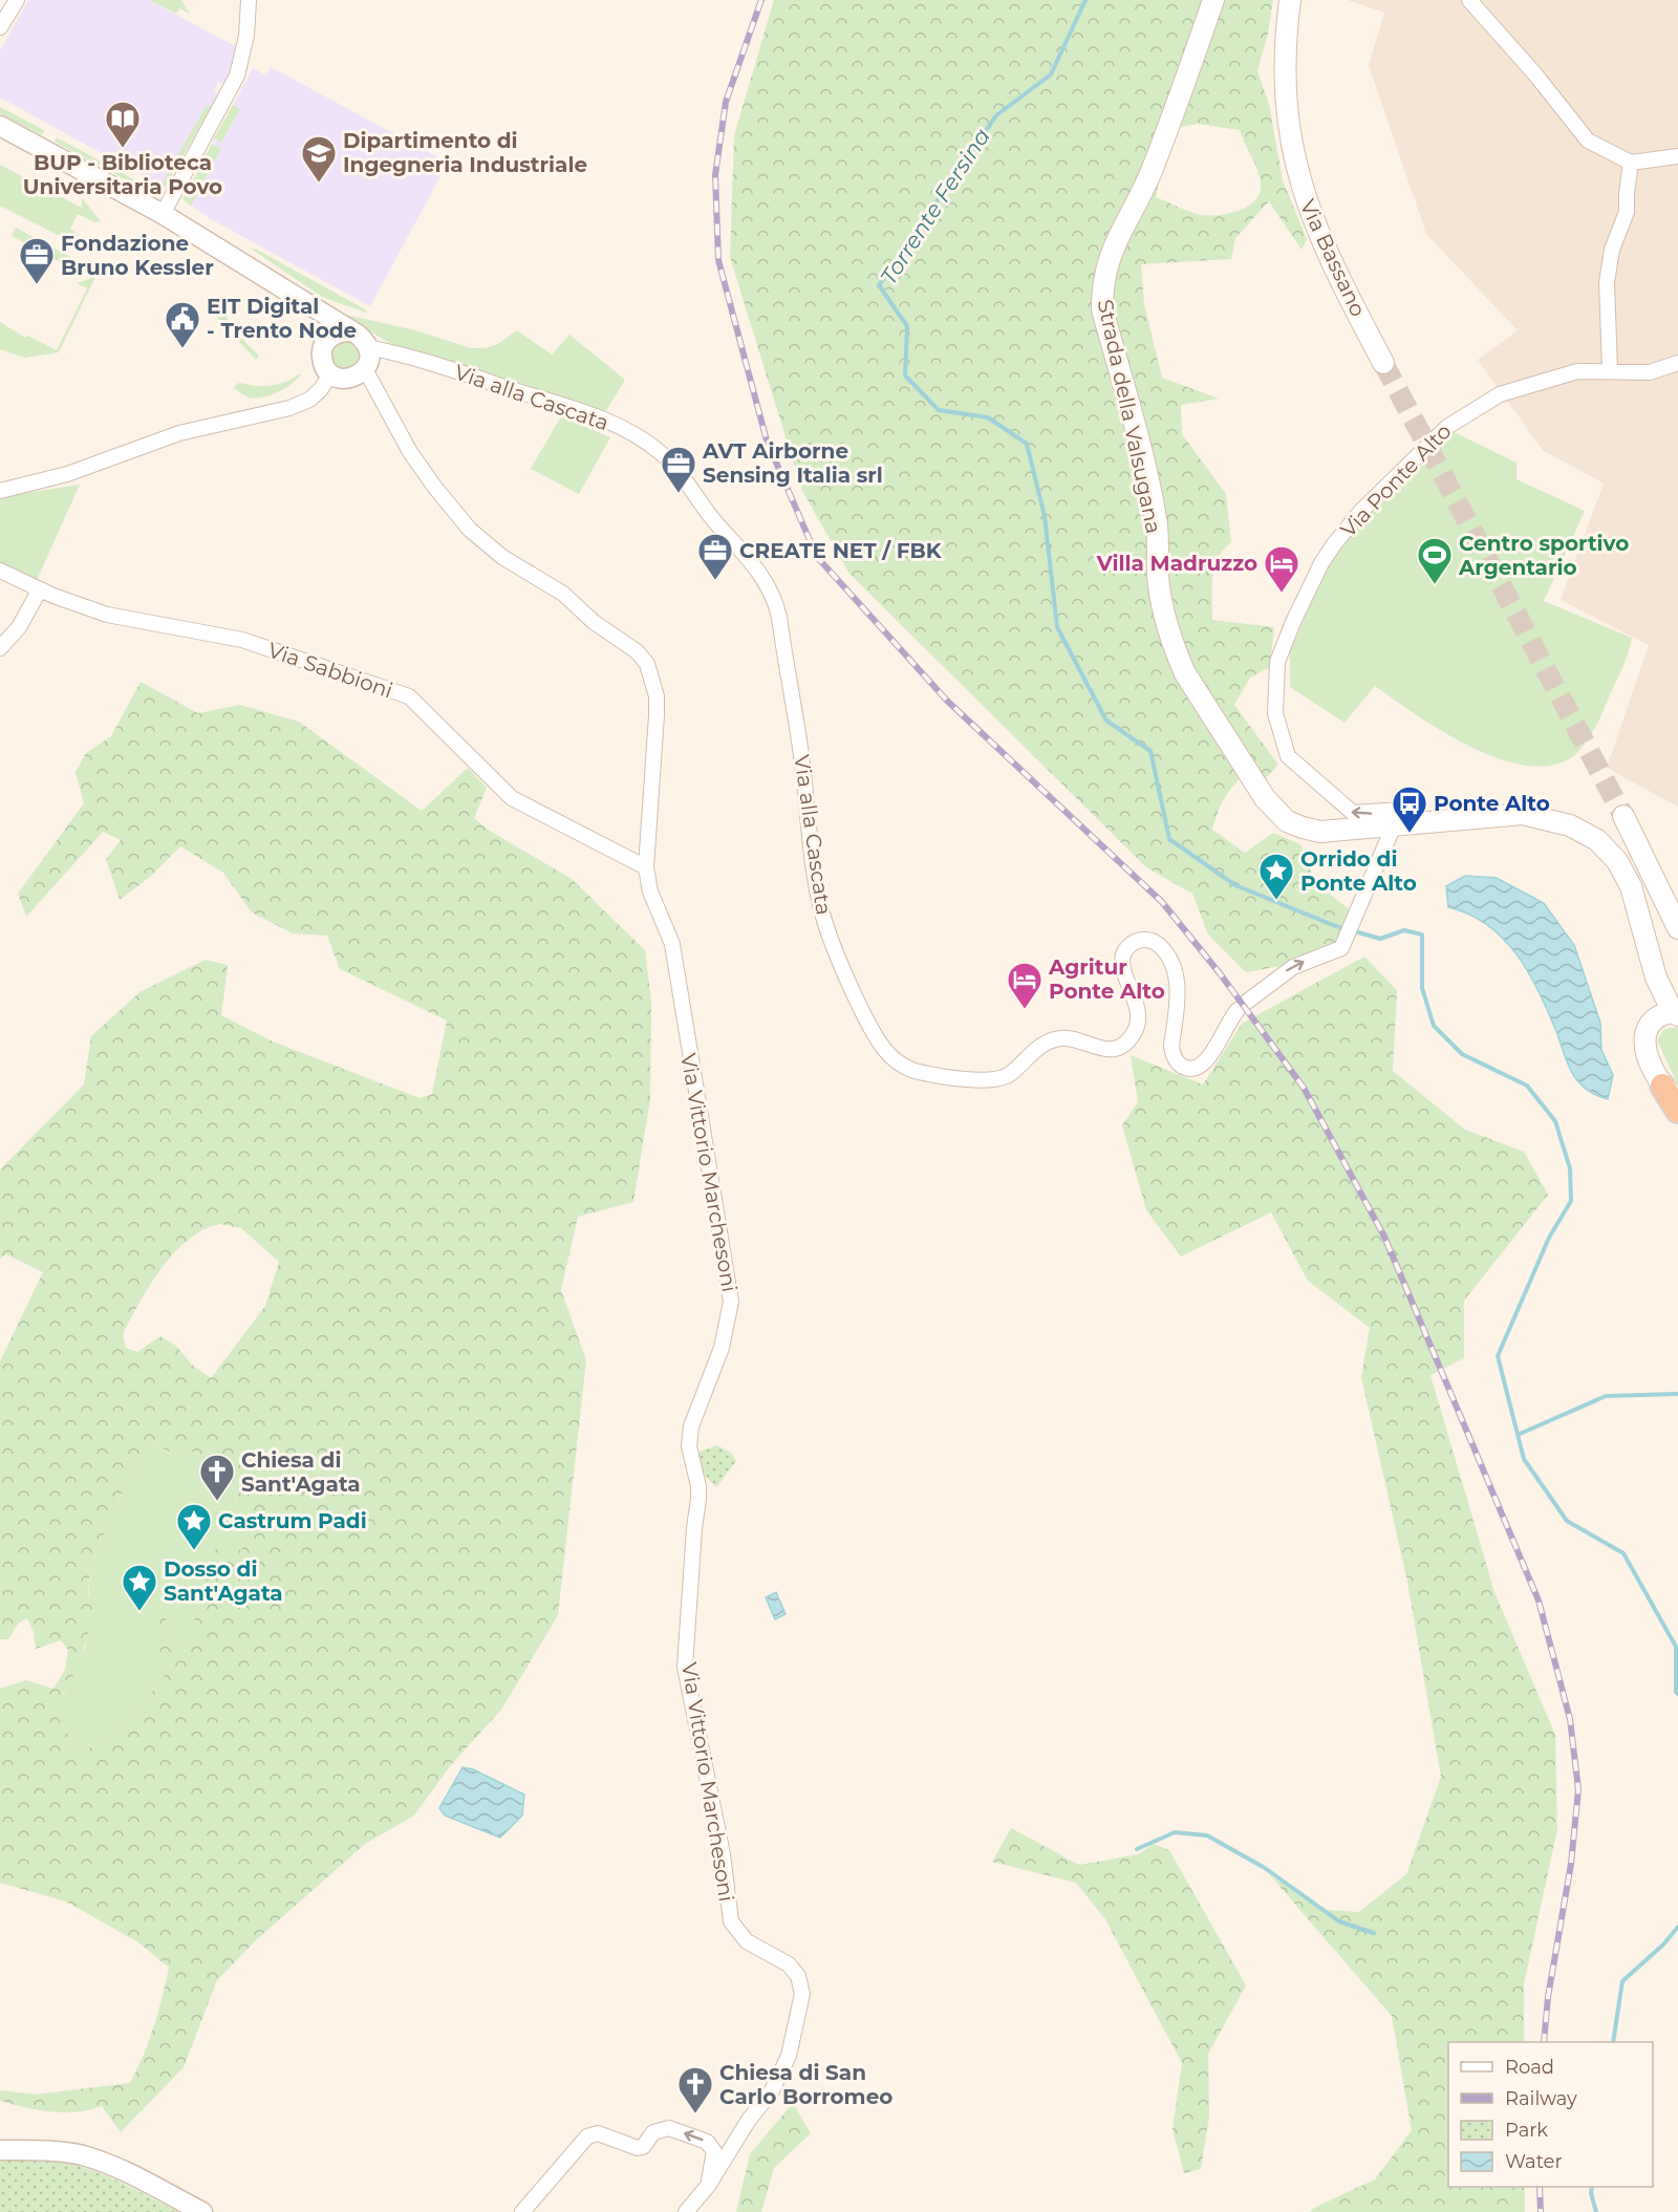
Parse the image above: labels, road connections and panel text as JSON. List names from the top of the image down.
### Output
{
  "streets": {
    "main road": ["Via Bassano", "Strada della Valsugana"],
    "street": [
      "Via alla Cascata",
      "Via Ponte Alto",
      "Via Sabbioni",
      "Via Vittorio Marchesoni"
    ]
  },
  "crossings": [
    ["Via alla Cascata", "Strada della Valsugana"],
    ["Via alla Cascata", "Via Ponte Alto"],
    ["Via alla Cascata", "Via Vittorio Marchesoni"],
    ["Strada della Valsugana", "Via Ponte Alto"],
    ["Via Sabbioni", "Via Vittorio Marchesoni"]
  ],
  "water": ["Torrente Fersina"],
  "places": {
    "library": ["BUP - Biblioteca Universitaria Povo"],
    "school or university": ["Dipartimento di Ingegneria Industriale"],
    "office": ["Fondazione Bruno Kessler", "AVT Airborne Sensing Italia srl", "CREATE NET / FBK"],
    "public building": ["EIT Digital - Trento Node"],
    "sports": ["Centro sportivo Argentario"],
    "hotel": ["Villa Madruzzo", "Agritur Ponte Alto"],
    "bus stop": ["Ponte Alto"],
    "place": ["Orrido di Ponte Alto", "Castrum Padi", "Dosso di Sant'Agata"],
    "church": ["Chiesa di Sant'Agata", "Chiesa di San Carlo Borromeo"]
  },
  "legend": [
    "Road",
    "Railway",
    "Park",
    "Water"
  ]
}
